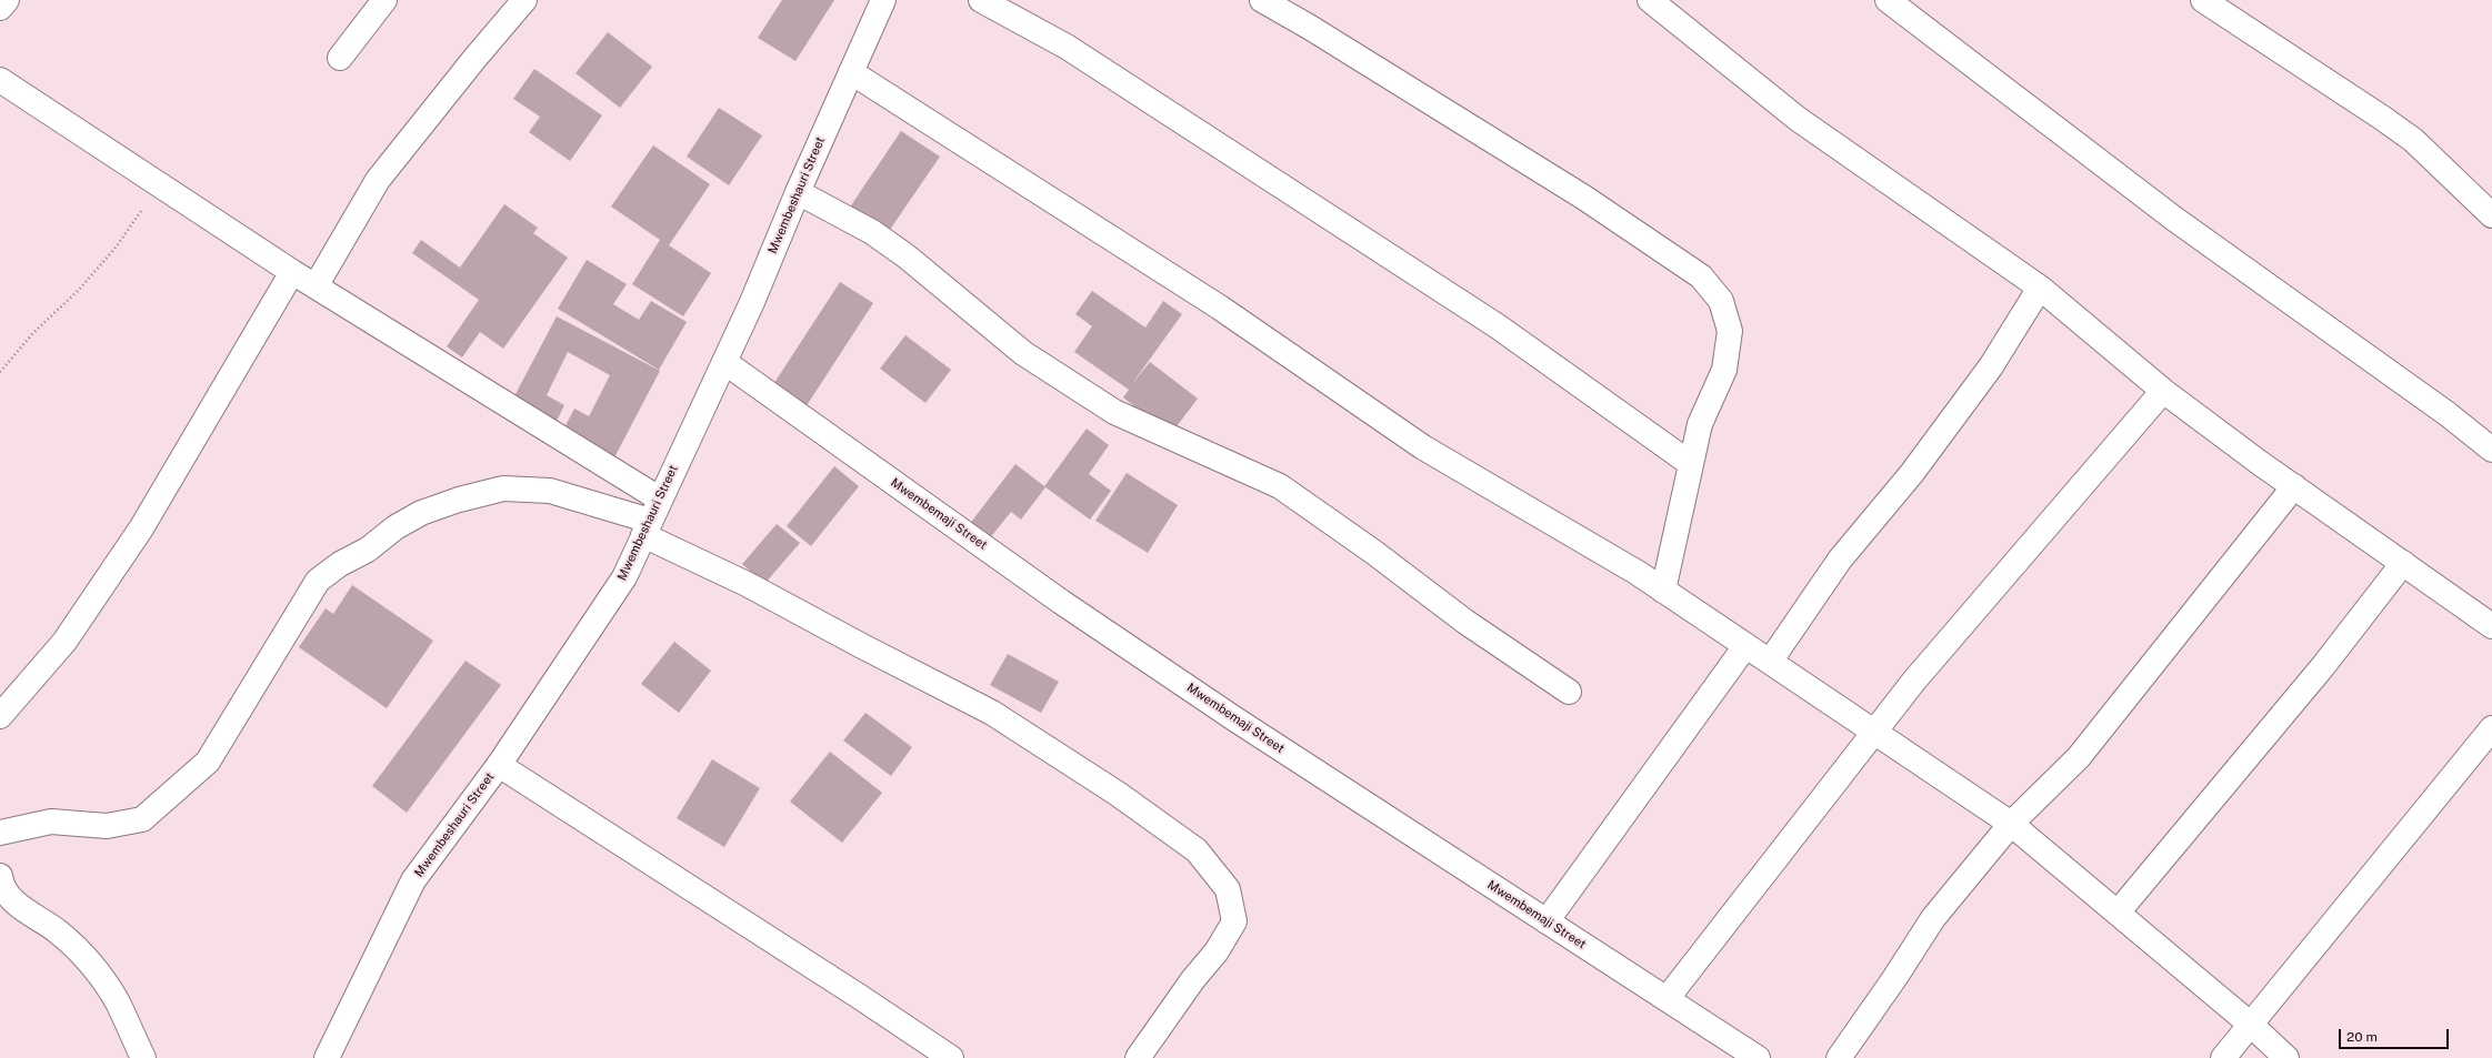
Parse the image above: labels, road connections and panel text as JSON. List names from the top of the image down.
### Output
{
  "streets": {
    "street": ["Mwembeshauri Street", "Mwembemaji Street"]
  },
  "crossings": [
    ["Mwembeshauri Street", "Mwembemaji Street"]
  ],
  "scale_bar": "20 m"
}
